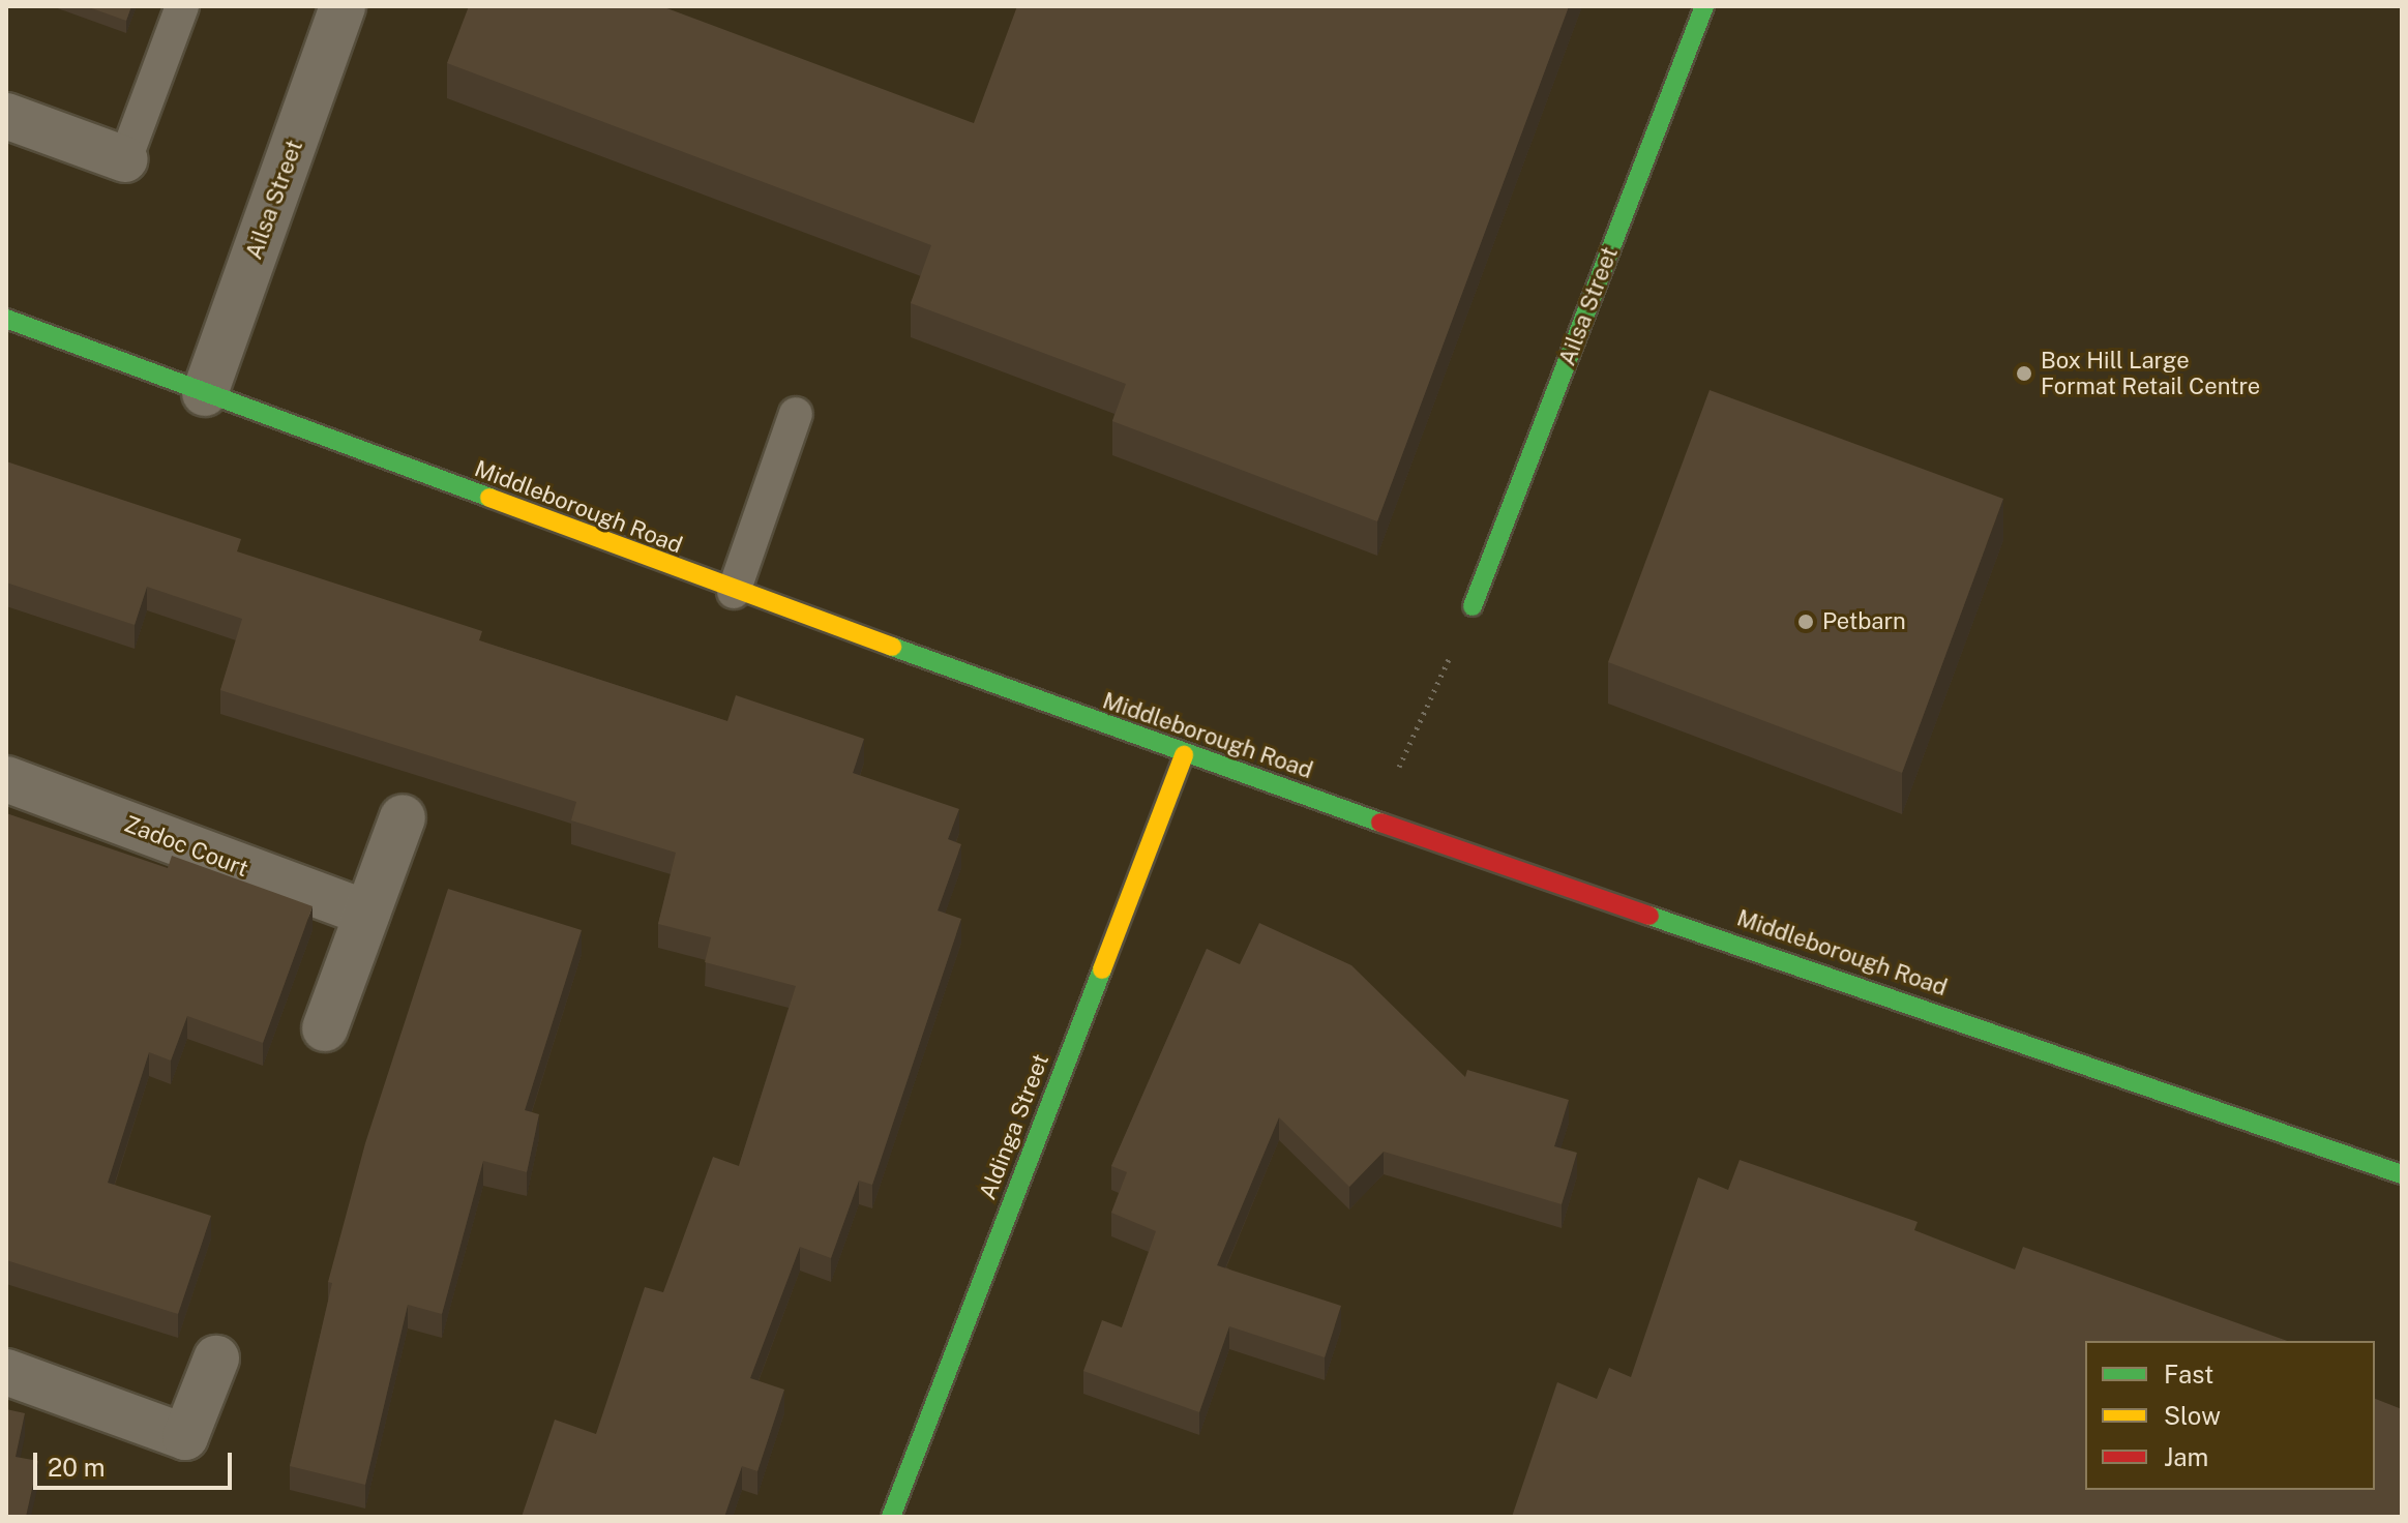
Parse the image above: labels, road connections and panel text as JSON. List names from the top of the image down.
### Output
{
  "streets": {
    "main road": ["Ailsa Street", "Middleborough Road", "Aldinga Street"],
    "street": ["Zadoc Court"]
  },
  "crossings": [
    ["Ailsa Street", "Middleborough Road"],
    ["Middleborough Road", "Aldinga Street"]
  ],
  "places": ["Box Hill Large Format Retail Centre", "Petbarn"],
  "legend": ["Fast", "Slow", "Jam"],
  "scale_bar": "20 m"
}
